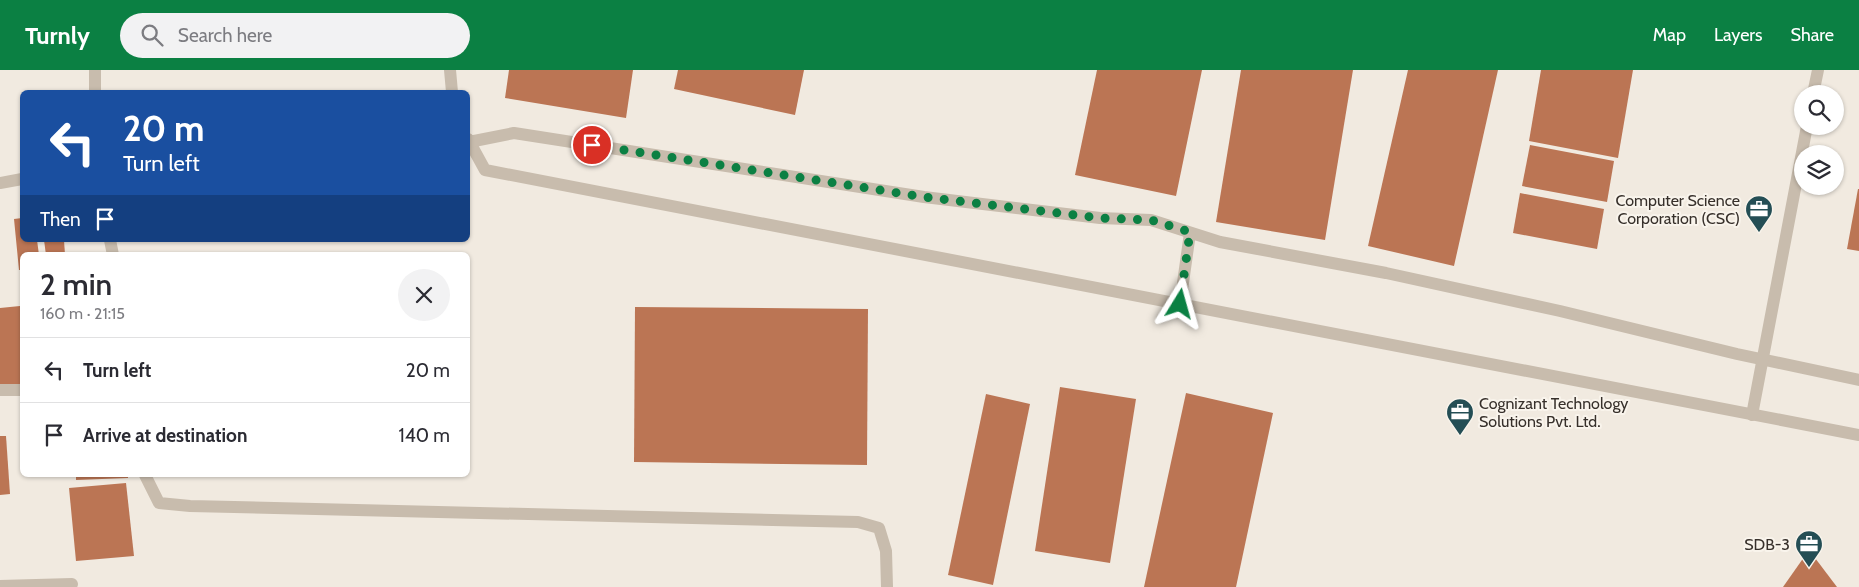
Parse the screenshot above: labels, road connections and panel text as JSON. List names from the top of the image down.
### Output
{
  "places": {
    "office": ["Computer Science Corporation (CSC)", "Cognizant Technology Solutions Pvt. Ltd.", "SDB-3"]
  },
  "page": {
    "header": "Turnly",
    "search": "Search here",
    "nav": ["Map", "Layers", "Share"],
    "turn": ["20 m", "Turn left"],
    "then": "Then",
    "heading": ["2 min", "160 m · 21:15"],
    "list": [
      {
        "name": "Turn left",
        "value": "20 m"
      },
      {
        "name": "Arrive at destination",
        "value": "140 m"
      }
    ]
  }
}
